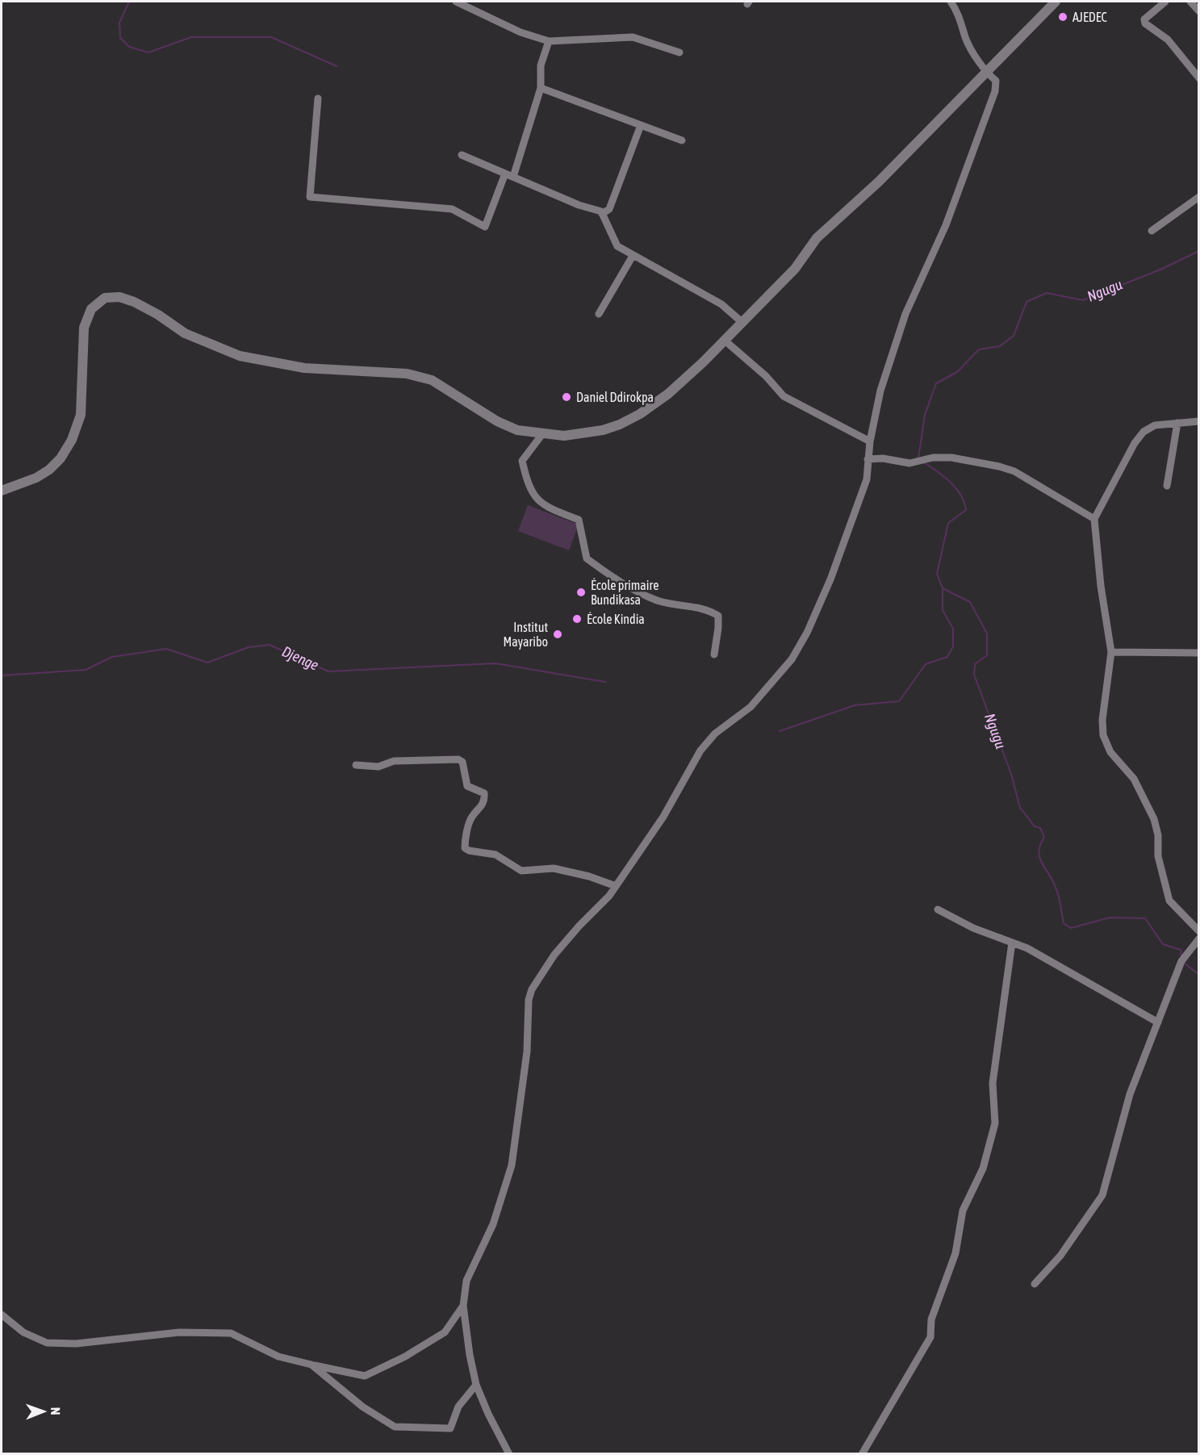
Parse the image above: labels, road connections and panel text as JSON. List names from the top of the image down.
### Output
{
  "water": ["Ngugu", "Djenge"],
  "places": [
    "AJEDEC",
    "Daniel Ddirokpa",
    "École primaire Bundikasa",
    "École Kindia",
    "Institut Mayaribo"
  ],
  "north": "right"
}
